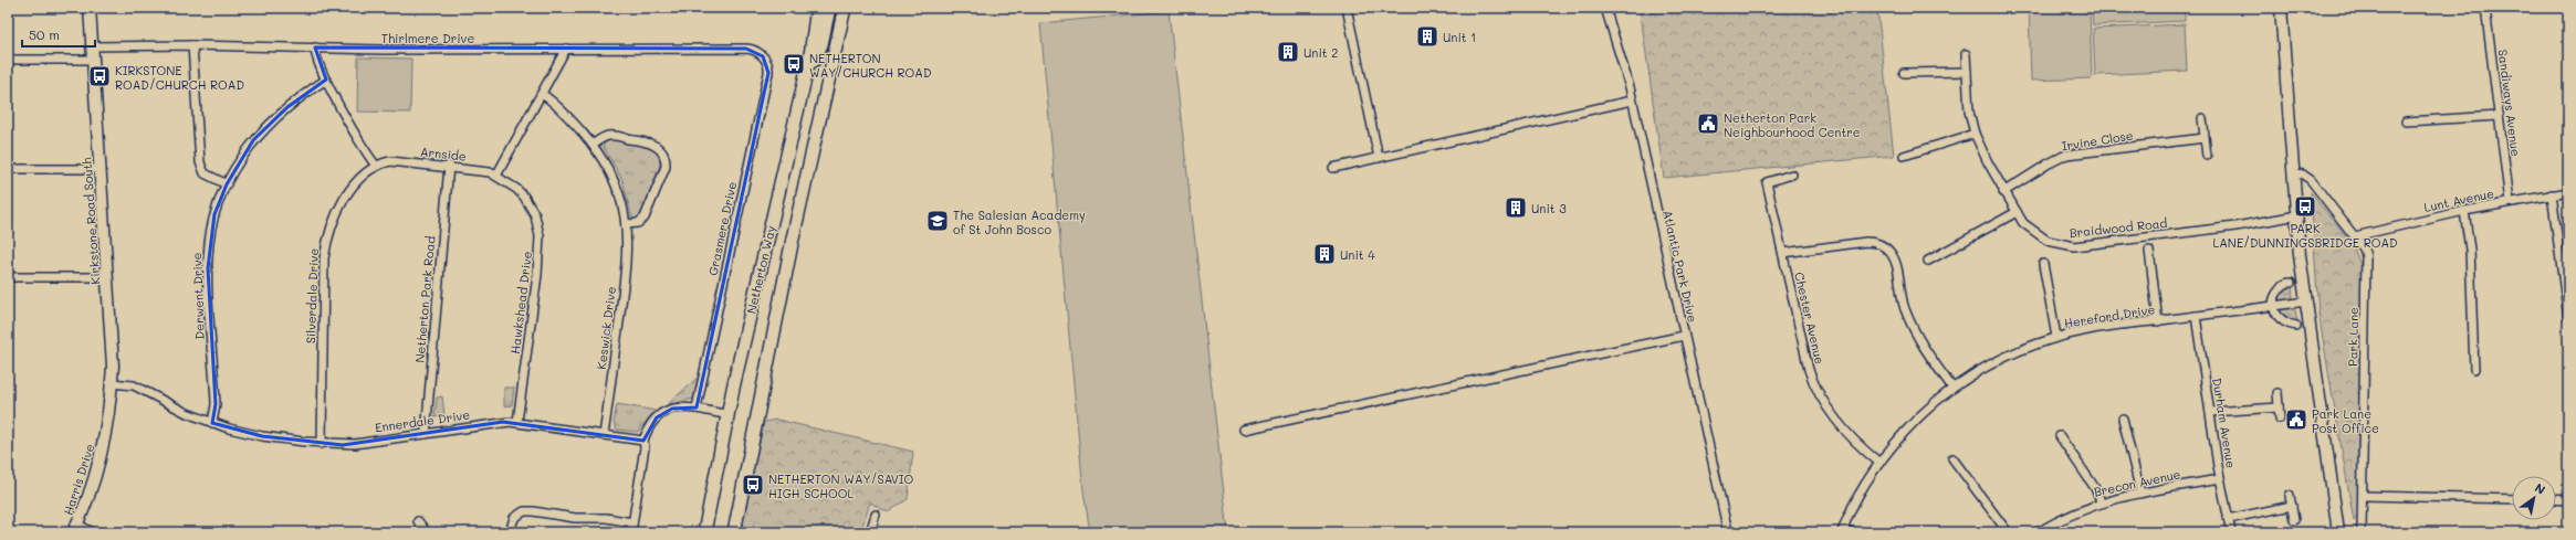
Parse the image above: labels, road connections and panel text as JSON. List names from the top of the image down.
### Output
{
  "streets": {
    "main road": ["Netherton Way"],
    "street": [
      "Thirlmere Drive",
      "Sandiways Avenue",
      "Irvine Close",
      "Arnside",
      "Lunt Avenue",
      "Kirkstone Road South",
      "Braidwood Road",
      "Grasmere Drive",
      "Atlantic Park Drive",
      "Derwent Drive",
      "Silverdale Drive",
      "Netherton Park Road",
      "Hawkshead Drive",
      "Hereford Drive",
      "Chester Avenue",
      "Keswick Drive",
      "Park Lane",
      "Ennerdale Drive",
      "Durham Avenue",
      "Harris Drive",
      "Brecon Avenue"
    ]
  },
  "crossings": [
    ["Thirlmere Drive", "Kirkstone Road South"],
    ["Thirlmere Drive", "Grasmere Drive"],
    ["Sandiways Avenue", "Lunt Avenue"],
    ["Irvine Close", "Braidwood Road"],
    ["Arnside", "Silverdale Drive"],
    ["Arnside", "Netherton Park Road"],
    ["Arnside", "Hawkshead Drive"],
    ["Lunt Avenue", "Park Lane"],
    ["Kirkstone Road South", "Ennerdale Drive"],
    ["Kirkstone Road South", "Harris Drive"],
    ["Derwent Drive", "Ennerdale Drive"],
    ["Silverdale Drive", "Ennerdale Drive"],
    ["Netherton Park Road", "Ennerdale Drive"],
    ["Hawkshead Drive", "Ennerdale Drive"],
    ["Hereford Drive", "Chester Avenue"],
    ["Hereford Drive", "Durham Avenue"],
    ["Keswick Drive", "Ennerdale Drive"],
    ["Durham Avenue", "Brecon Avenue"]
  ],
  "places": {
    "building": [
      "Unit 1",
      "Unit 2",
      "Unit 3",
      "Unit 4"
    ],
    "bus stop": [
      "NETHERTON WAY/CHURCH ROAD",
      "KIRKSTONE ROAD/CHURCH ROAD",
      "PARK LANE/DUNNINGSBRIDGE ROAD",
      "NETHERTON WAY/SAVIO HIGH SCHOOL"
    ],
    "public building": ["Netherton Park Neighbourhood Centre", "Park Lane Post Office"],
    "school or university": ["The Salesian Academy of St John Bosco"]
  },
  "scale_bar": "50 m",
  "north": "top right"
}
